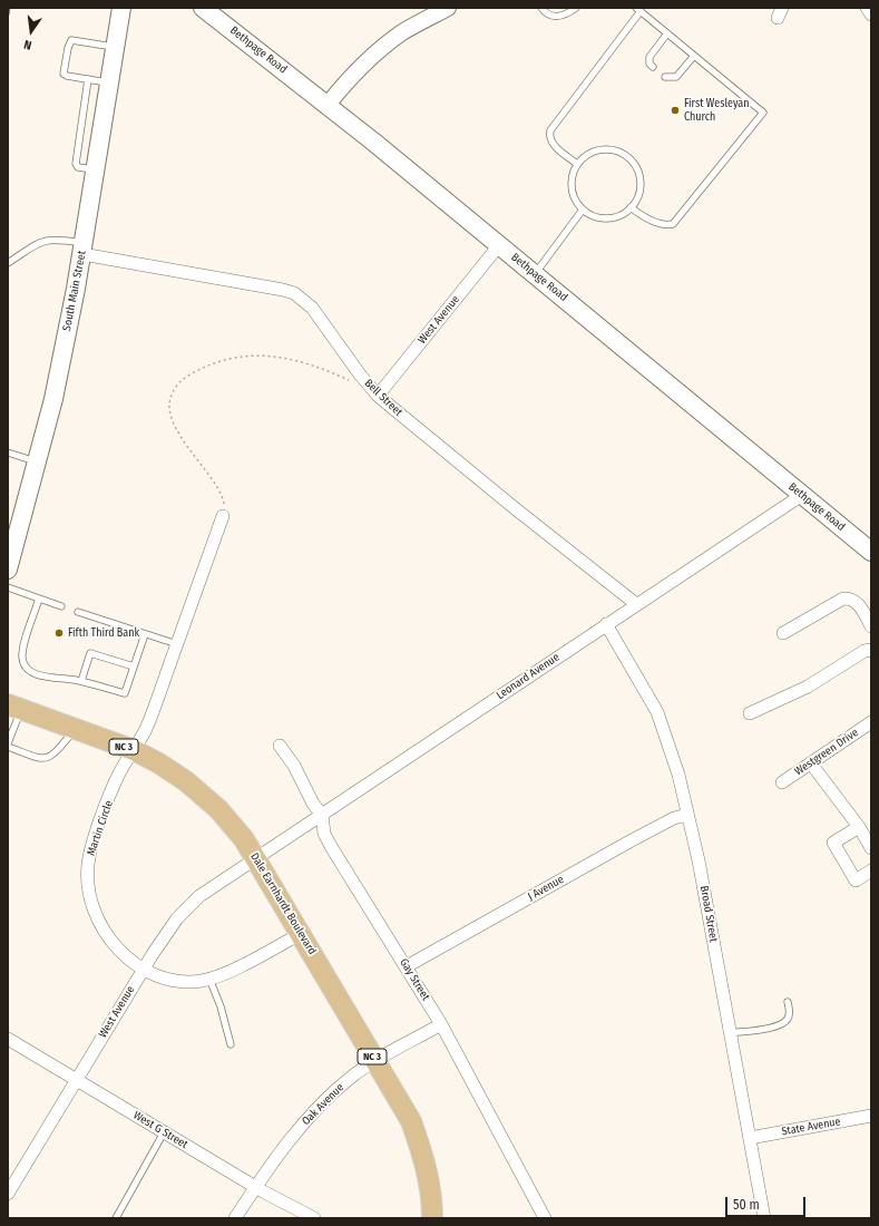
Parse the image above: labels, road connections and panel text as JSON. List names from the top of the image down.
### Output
{
  "streets": {
    "main road": [
      "Bethpage Road",
      "South Main Street",
      "NC 3",
      "Dale Earnhardt Boulevard"
    ],
    "street": [
      "West Avenue",
      "Bell Street",
      "Leonard Avenue",
      "Westgreen Drive",
      "Martin Circle",
      "J Avenue",
      "Broad Street",
      "Gay Street",
      "Oak Avenue",
      "State Avenue",
      "West G Street"
    ]
  },
  "crossings": [
    ["Bethpage Road", "West Avenue"],
    ["Bethpage Road", "Leonard Avenue"],
    ["South Main Street", "Bell Street"],
    ["West Avenue", "Bell Street"],
    ["West Avenue", "Leonard Avenue"],
    ["West Avenue", "Martin Circle"],
    ["West Avenue", "Dale Earnhardt Boulevard"],
    ["West Avenue", "West G Street"],
    ["Bell Street", "Leonard Avenue"],
    ["Leonard Avenue", "Dale Earnhardt Boulevard"],
    ["Leonard Avenue", "Broad Street"],
    ["Leonard Avenue", "Gay Street"],
    ["Martin Circle", "Dale Earnhardt Boulevard"],
    ["J Avenue", "Broad Street"],
    ["J Avenue", "Gay Street"],
    ["Dale Earnhardt Boulevard", "Oak Avenue"],
    ["Broad Street", "State Avenue"],
    ["Gay Street", "Oak Avenue"],
    ["Oak Avenue", "West G Street"]
  ],
  "places": ["First Wesleyan Church", "Fifth Third Bank"],
  "scale_bar": "50 m",
  "north": "bottom"
}
